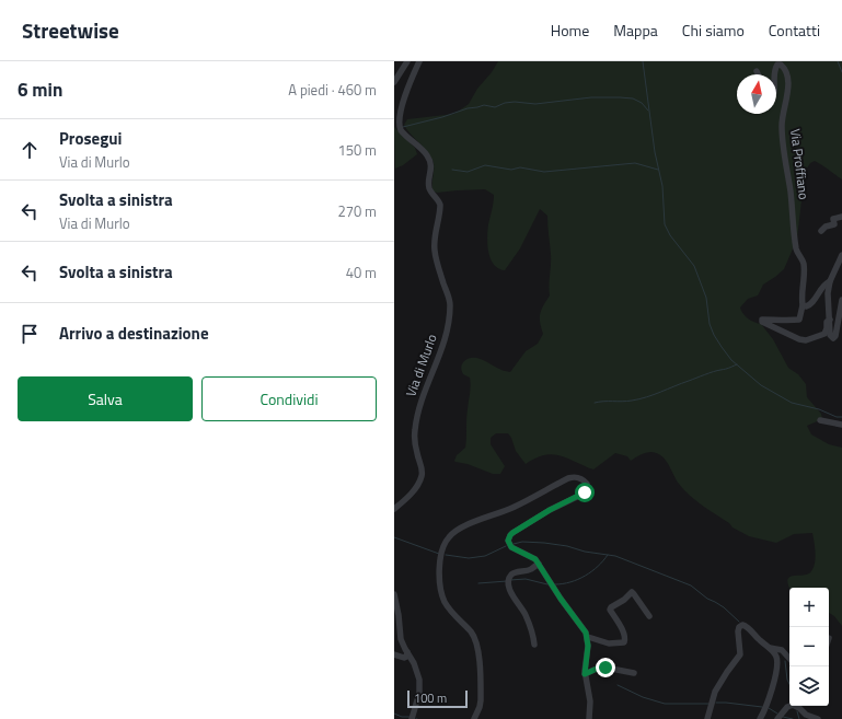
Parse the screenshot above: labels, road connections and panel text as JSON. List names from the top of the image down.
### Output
{
  "streets": {
    "street": ["Via Proffiano", "Via di Murlo"]
  },
  "scale_bar": "100 m",
  "north": "top",
  "page": {
    "header": "Streetwise",
    "nav": [
      "Home",
      "Mappa",
      "Chi siamo",
      "Contatti"
    ],
    "heading": ["6 min", "A piedi · 460 m"],
    "list": [
      ["Prosegui", "Via di Murlo", "150 m"],
      ["Svolta a sinistra", "Via di Murlo", "270 m"],
      ["Svolta a sinistra", "40 m"],
      "Arrivo a destinazione"
    ],
    "buttons": ["Salva", "Condividi"],
    "map_buttons": ["+", "−"],
    "scale": "100 m"
  }
}
